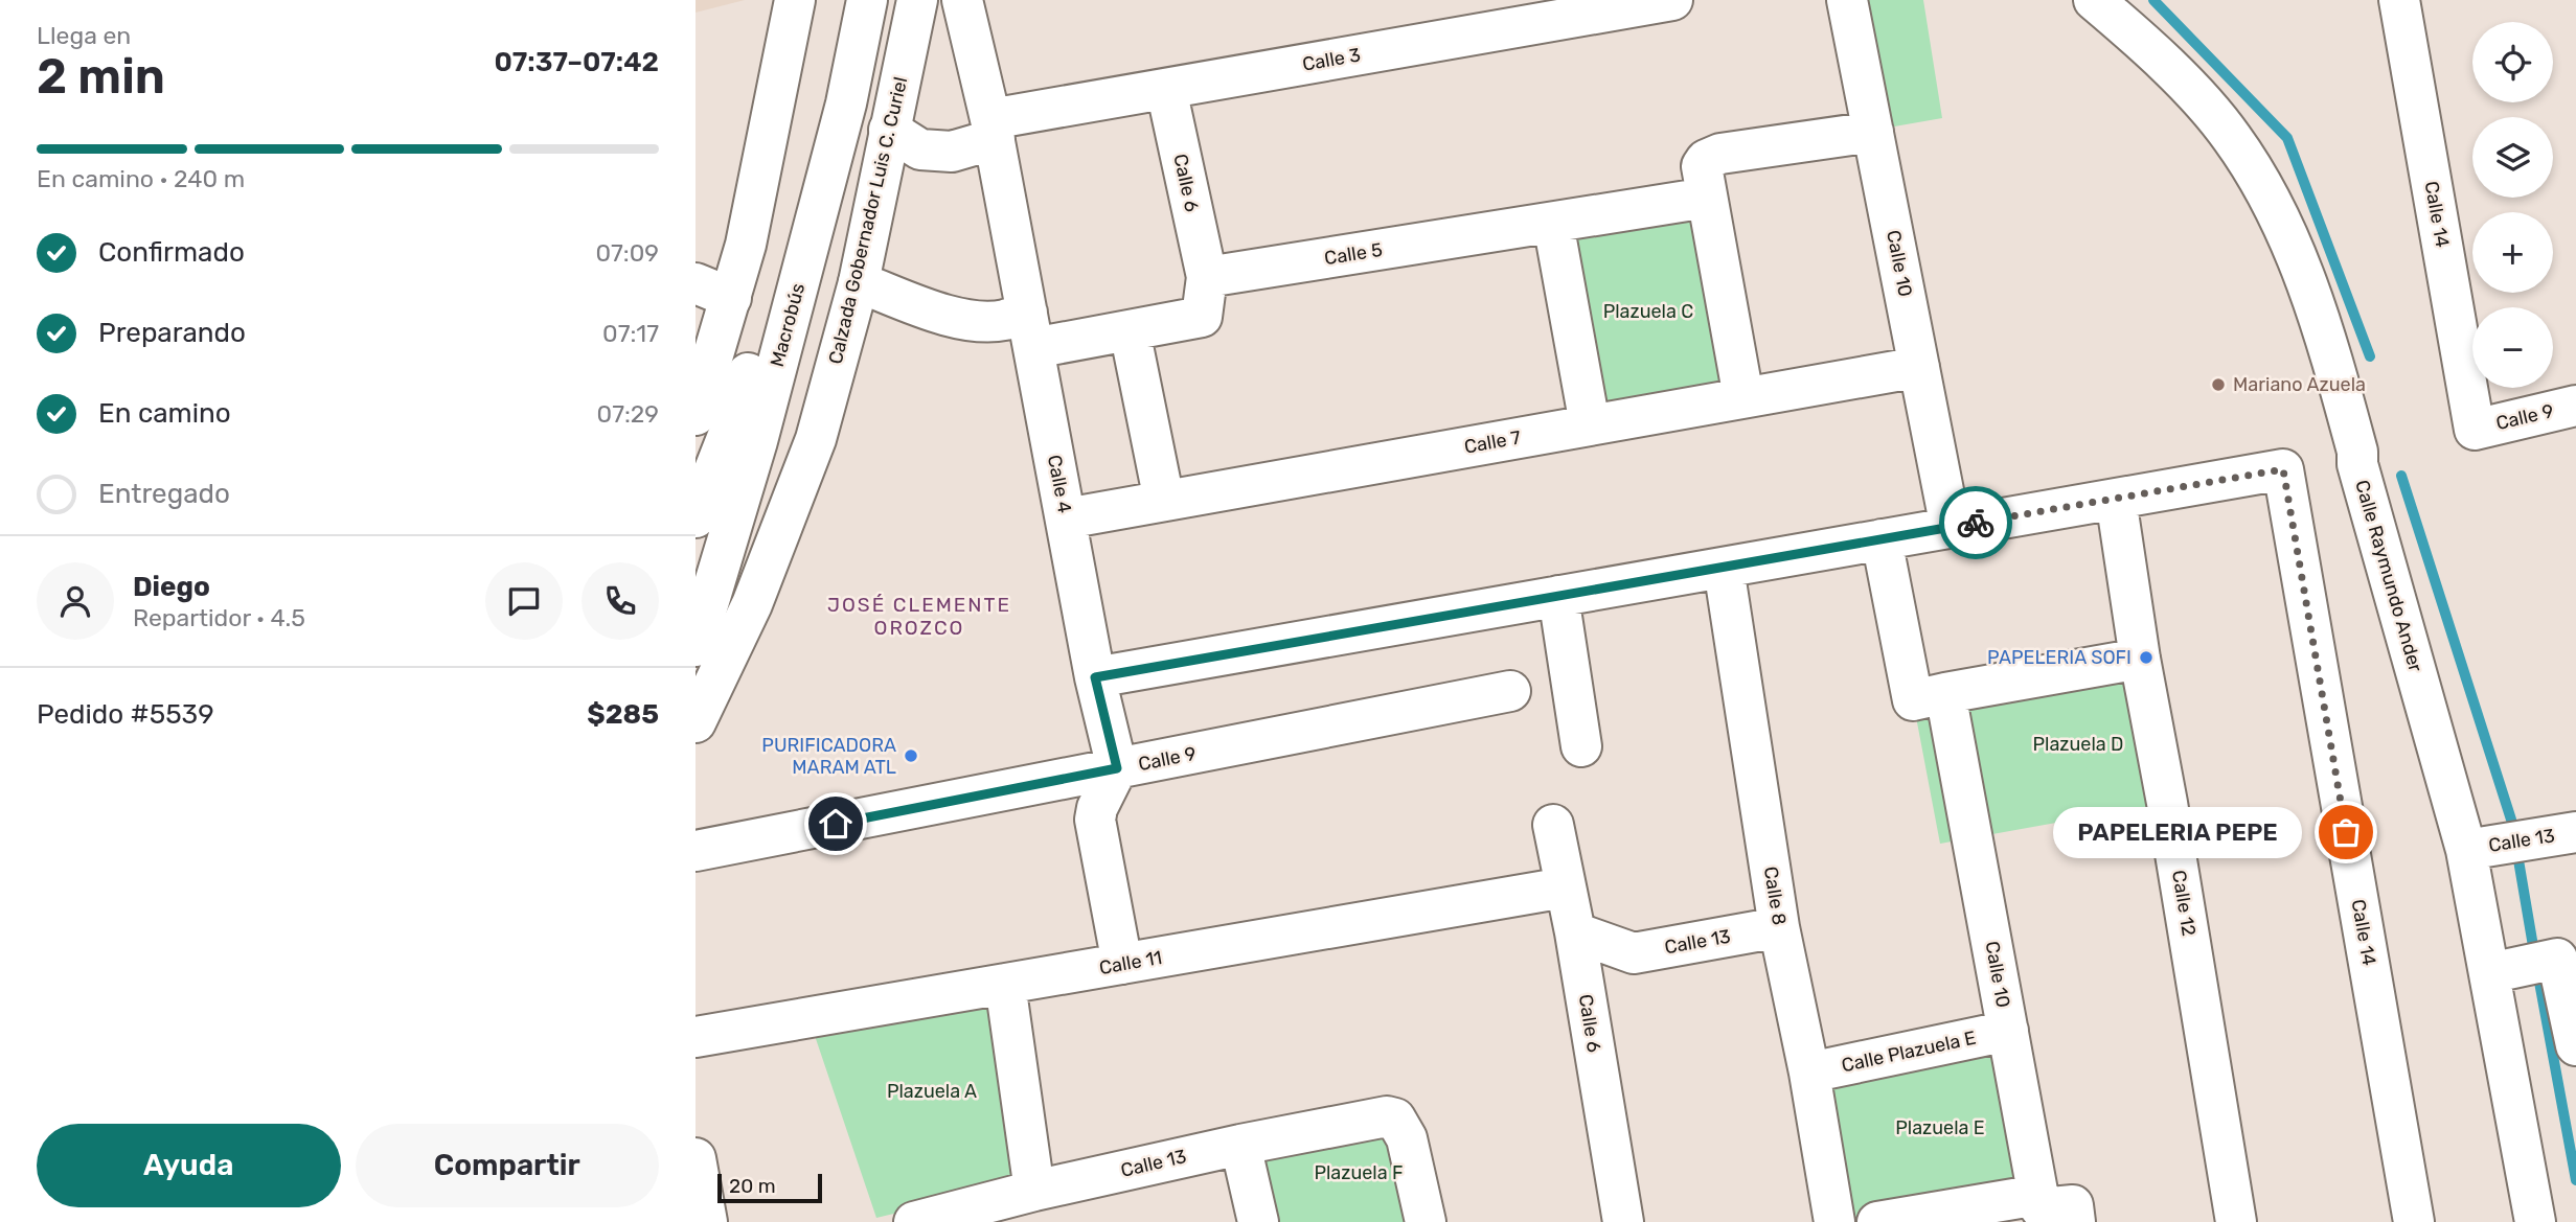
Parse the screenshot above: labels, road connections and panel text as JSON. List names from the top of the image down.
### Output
{
  "streets": {
    "street": [
      "Calle 3",
      "Calle 6",
      "Calle 14",
      "Calzada Gobernador Luis C. Curiel",
      "Calle 5",
      "Calle 10",
      "Macrobús",
      "Calle 9",
      "Calle 7",
      "Calle 4",
      "Calle Raymundo Ander",
      "Calle 13",
      "Calle 8",
      "Calle 12",
      "Calle 11",
      "Calle Plazuela E"
    ]
  },
  "crossings": [
    ["Calle 3", "Calle 6"],
    ["Calle 3", "Calzada Gobernador Luis C. Curiel"],
    ["Calle 3", "Calle 4"],
    ["Calle 6", "Calle 5"],
    ["Calle 6", "Calle 13"],
    ["Calle 6", "Calle 11"],
    ["Calle 14", "Calle 9"],
    ["Calle 14", "Calle 12"],
    ["Calle 5", "Calle 10"],
    ["Calle 10", "Calle 7"],
    ["Calle 10", "Calle Plazuela E"],
    ["Calle 9", "Calle 4"],
    ["Calle 7", "Calle 4"],
    ["Calle Raymundo Ander", "Calle 13"],
    ["Calle 13", "Calle 8"],
    ["Calle 8", "Calle Plazuela E"]
  ],
  "districts": ["JOSÉ CLEMENTE OROZCO"],
  "parks": [
    "Plazuela C",
    "Plazuela D",
    "Plazuela A",
    "Plazuela E",
    "Plazuela F"
  ],
  "places": [
    "Mariano Azuela",
    "PAPELERIA SOFI",
    "PURIFICADORA MARAM ATL",
    "PAPELERIA PEPE"
  ],
  "scale_bar": "20 m",
  "page": {
    "heading": ["2 min", "Llega en", "07:37–07:42"],
    "panel": [
      "Diego",
      "Repartidor · 4.5",
      "Pedido #5539",
      "$285"
    ],
    "map_buttons": ["+", "−"],
    "bar": "En camino · 240 m",
    "list": [
      ["Confirmado", "07:09"],
      ["Preparando", "07:17"],
      ["En camino", "07:29"],
      "Entregado"
    ],
    "bubble": "PAPELERIA PEPE",
    "buttons": ["Ayuda", "Compartir"],
    "scale": "20 m"
  }
}
